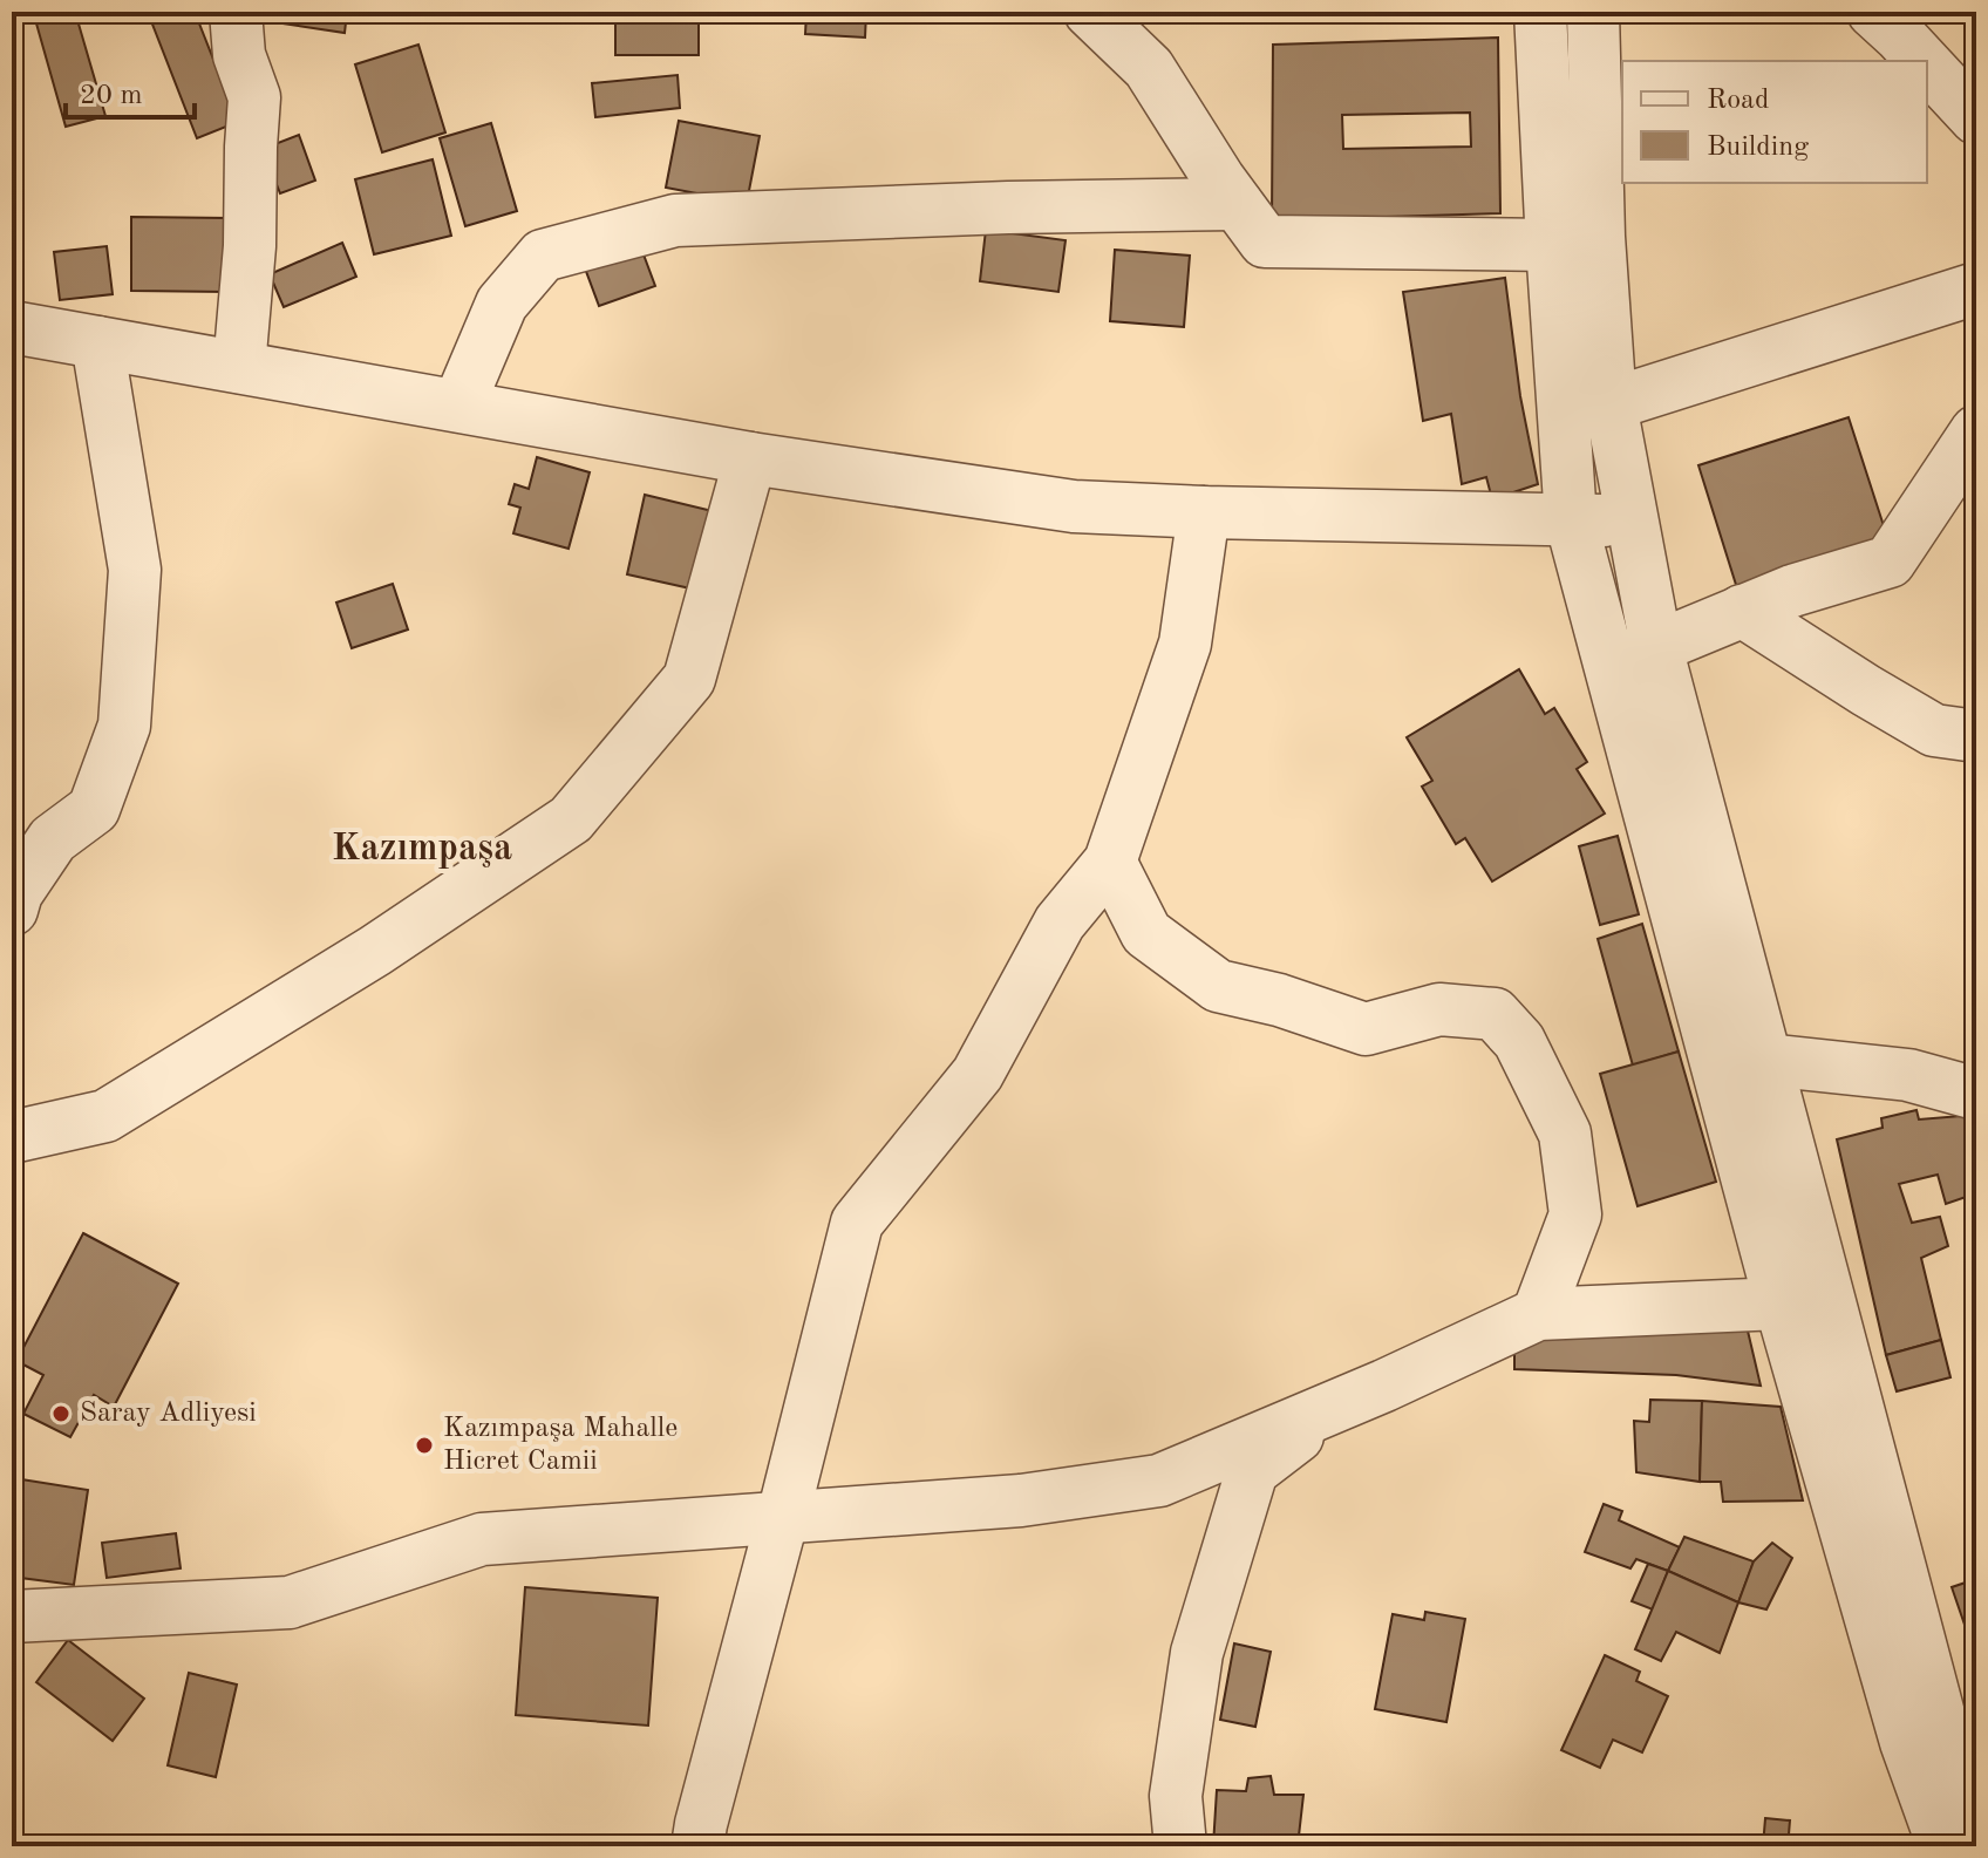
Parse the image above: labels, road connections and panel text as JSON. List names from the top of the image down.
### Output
{
  "districts": ["Kazımpaşa"],
  "places": ["Saray Adliyesi", "Kazımpaşa Mahalle Hicret Camii"],
  "legend": ["Road", "Building"],
  "scale_bar": "20 m"
}
